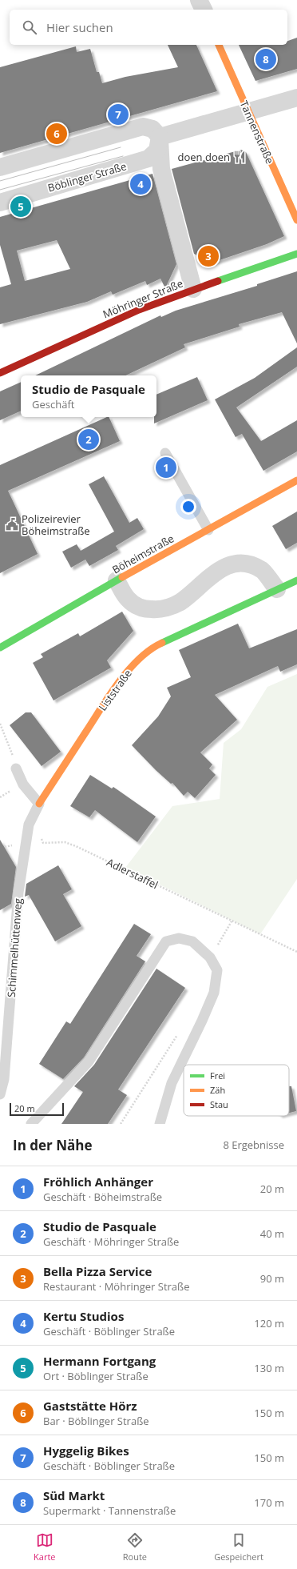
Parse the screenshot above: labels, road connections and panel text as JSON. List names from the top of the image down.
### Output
{
  "streets": {
    "street": [
      "Tannenstraße",
      "Böblinger Straße",
      "Möhringer Straße",
      "Böheimstraße",
      "Liststraße"
    ],
    "lane": ["Schimmelhüttenweg"],
    "path": ["Adlerstaffel"]
  },
  "crossings": [
    ["Liststraße", "Schimmelhüttenweg"]
  ],
  "places": {
    "restaurant": ["doen doen"],
    "public building": ["Polizeirevier Böheimstraße"]
  },
  "legend": ["Frei", "Zäh", "Stau"],
  "scale_bar": "20 m",
  "page": {
    "search": "Hier suchen",
    "pins": [
      "8",
      "7",
      "6",
      "4",
      "5",
      "3",
      "2",
      "1"
    ],
    "popup": ["Studio de Pasquale", "Geschäft"],
    "scale": "20 m",
    "heading": ["In der Nähe", "8 Ergebnisse"],
    "list": [
      {
        "mark": "1",
        "name": "Fröhlich Anhänger",
        "note": "Geschäft · Böheimstraße",
        "value": "20 m"
      },
      {
        "mark": "2",
        "name": "Studio de Pasquale",
        "note": "Geschäft · Möhringer Straße",
        "value": "40 m"
      },
      {
        "mark": "3",
        "name": "Bella Pizza Service",
        "note": "Restaurant · Möhringer Straße",
        "value": "90 m"
      },
      {
        "mark": "4",
        "name": "Kertu Studios",
        "note": "Geschäft · Böblinger Straße",
        "value": "120 m"
      },
      {
        "mark": "5",
        "name": "Hermann Fortgang",
        "note": "Ort · Böblinger Straße",
        "value": "130 m"
      },
      {
        "mark": "6",
        "name": "Gaststätte Hörz",
        "note": "Bar · Böblinger Straße",
        "value": "150 m"
      },
      {
        "mark": "7",
        "name": "Hyggelig Bikes",
        "note": "Geschäft · Böblinger Straße",
        "value": "150 m"
      },
      {
        "mark": "8",
        "name": "Süd Markt",
        "note": "Supermarkt · Tannenstraße",
        "value": "170 m"
      }
    ],
    "nav": ["Karte", "Route", "Gespeichert"]
  }
}
